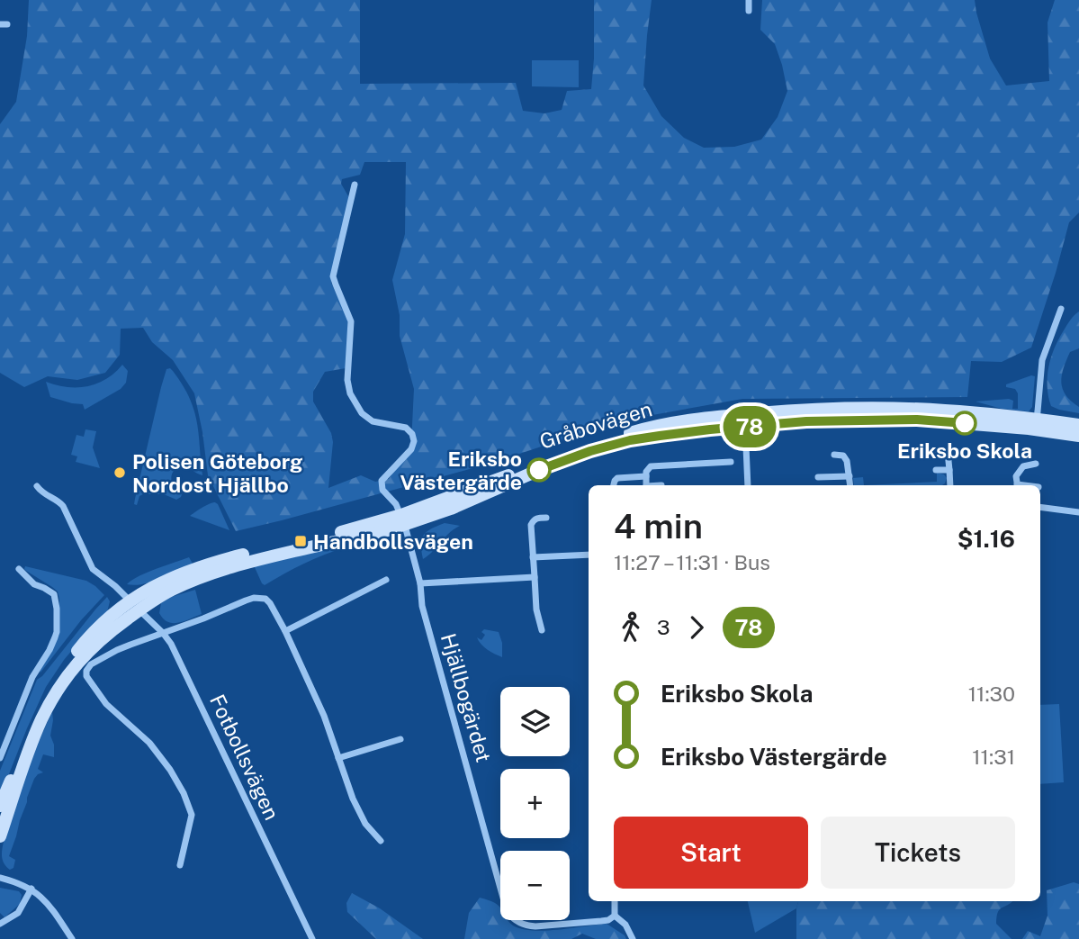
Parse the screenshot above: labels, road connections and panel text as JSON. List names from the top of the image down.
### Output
{
  "streets": {
    "main road": ["Gråbovägen"],
    "street": ["Hjällbogärdet", "Fotbollsvägen"]
  },
  "crossings": [
    ["Gråbovägen", "Hjällbogärdet"],
    ["Gråbovägen", "Fotbollsvägen"]
  ],
  "places": {
    "other": ["Eriksbo Skola", "Eriksbo Västergärde", "Polisen Göteborg Nordost Hjällbo"],
    "transit": ["Handbollsvägen"]
  },
  "lines": ["bus line 78"],
  "page": {
    "on_map": "78",
    "heading": ["4 min", "11:27 – 11:31 · Bus", "$1.16"],
    "legs": ["3", "78"],
    "list": [
      {
        "name": "Eriksbo Skola",
        "value": "11:30"
      },
      {
        "name": "Eriksbo Västergärde",
        "value": "11:31"
      }
    ],
    "map_buttons": ["+", "−"],
    "buttons": ["Start", "Tickets"]
  }
}
